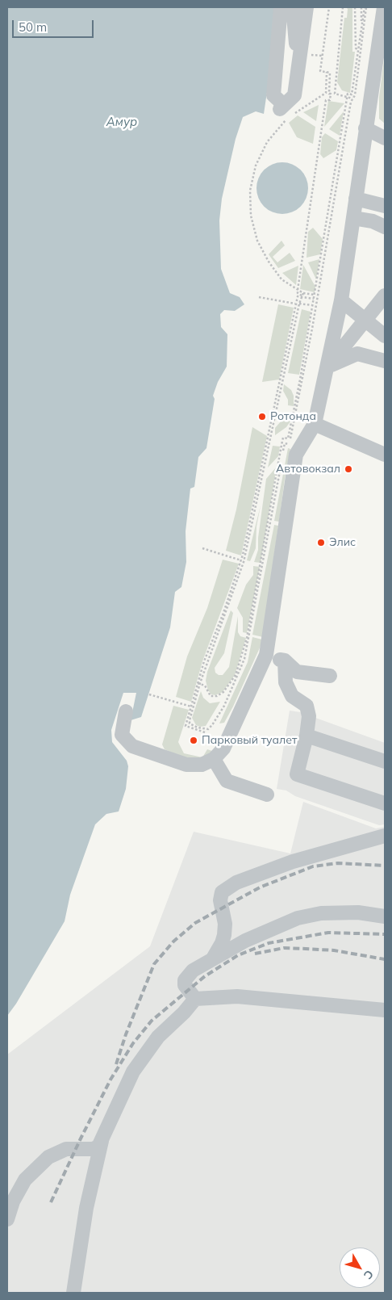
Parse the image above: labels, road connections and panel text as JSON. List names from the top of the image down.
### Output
{
  "water": ["Амур"],
  "places": [
    "Ротонда",
    "Автовокзал",
    "Элис",
    "Парковый туалет"
  ],
  "scale_bar": "50 m",
  "north": "bottom right"
}
